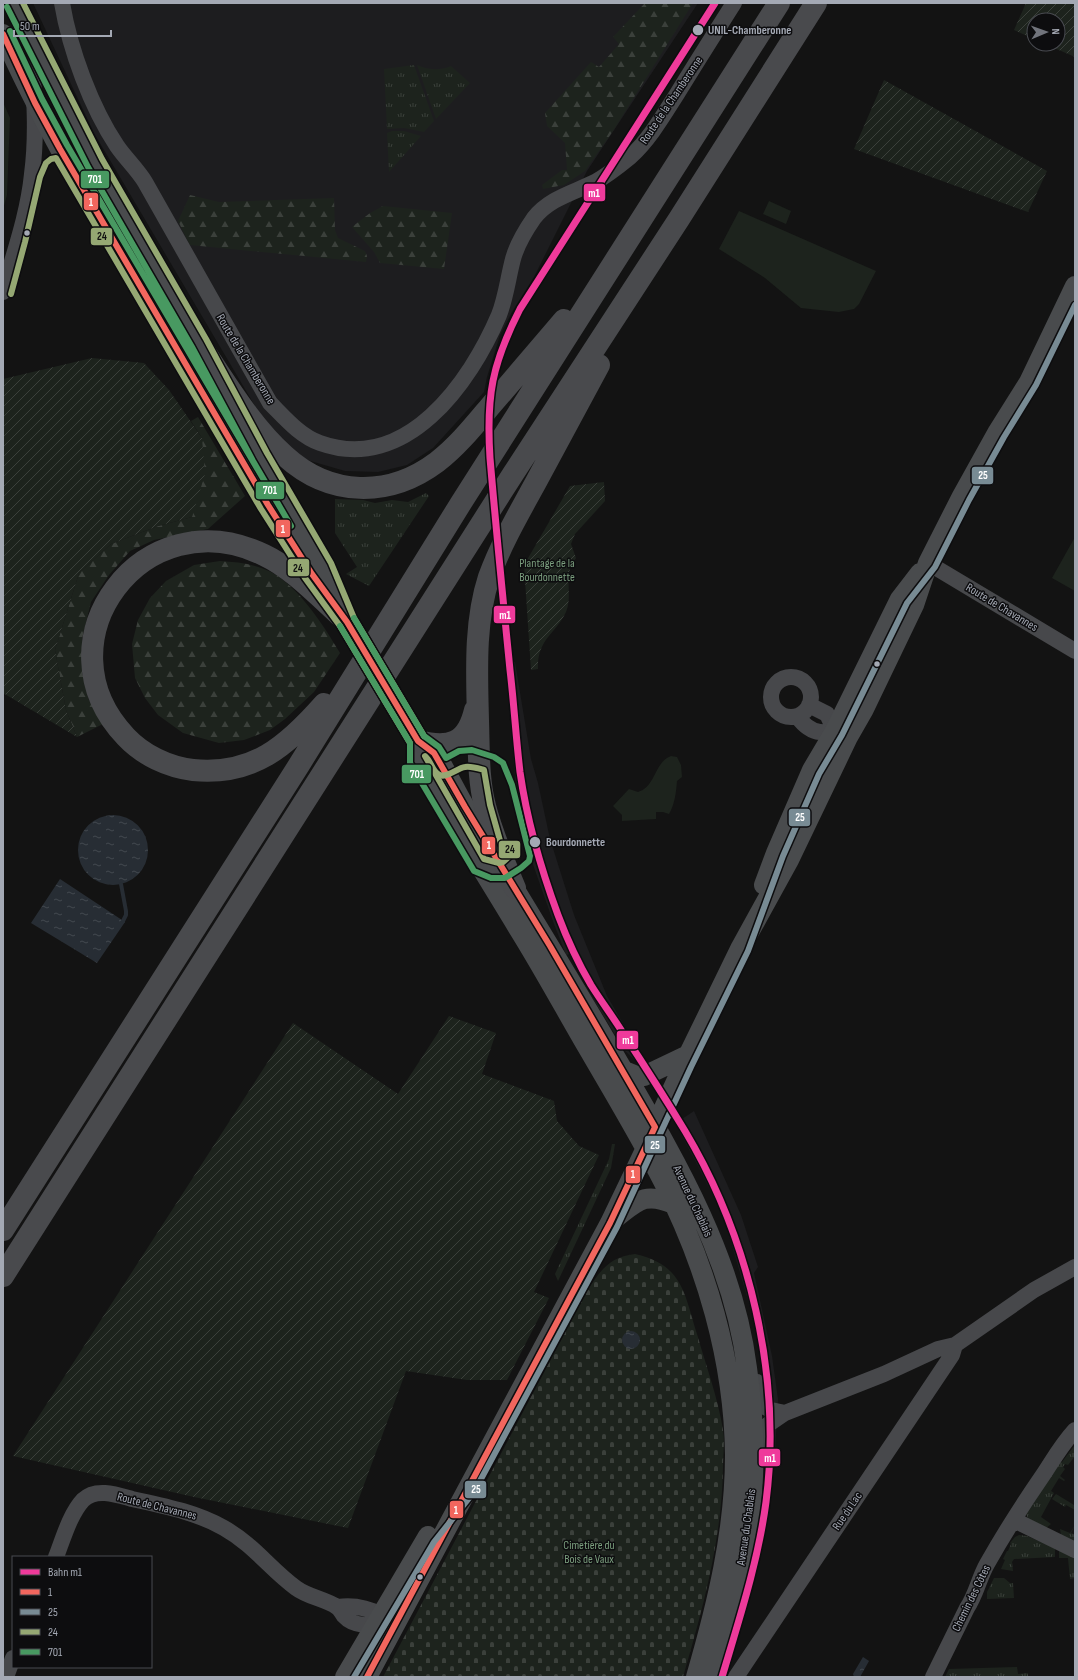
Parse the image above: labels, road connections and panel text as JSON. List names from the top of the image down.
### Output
{
  "streets": {
    "main road": ["Avenue du Chablais"],
    "street": [
      "Route de la Chamberonne",
      "Route de Chavannes",
      "Rue du Lac",
      "Chemin des Côtes"
    ]
  },
  "parks": ["Plantage de la Bourdonnette", "Cimetière du Bois de Vaux"],
  "places": ["UNIL-Chamberonne", "Bourdonnette"],
  "lines": [
    "rail line m1",
    "transit line 24",
    "transit line 701",
    "transit line 1",
    "transit line 25"
  ],
  "legend": [
    "Bahn m1",
    "1",
    "25",
    "24",
    "701"
  ],
  "scale_bar": "50 m",
  "north": "right"
}
